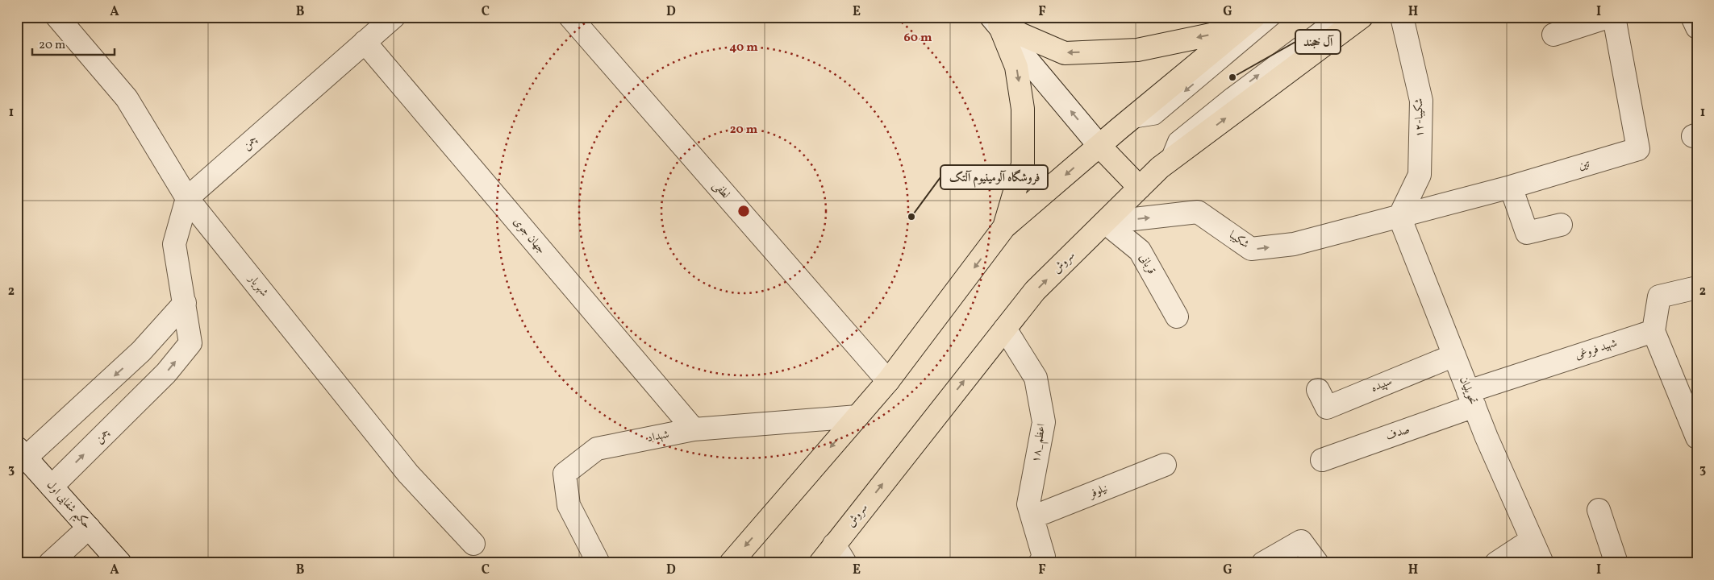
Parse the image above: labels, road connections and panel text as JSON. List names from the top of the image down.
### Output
{
  "streets": {
    "main road": ["سروش"],
    "street": [
      "۱۲-شکیبا",
      "چمن",
      "تین",
      "لطفی",
      "جهان جوی",
      "شکیبا",
      "قربانی",
      "شهریار",
      "شهید فروغی",
      "سپیده",
      "تحویلیان",
      "صدف",
      "شهداد",
      "۱۸_اعظم",
      "نیلوفر",
      "حکیم شفایی اول"
    ]
  },
  "crossings": [
    ["۱۲-شکیبا", "تین"],
    ["۱۲-شکیبا", "شکیبا"],
    ["۱۲-شکیبا", "تحویلیان"],
    ["چمن", "جهان جوی"],
    ["چمن", "شهریار"],
    ["چمن", "حکیم شفایی اول"],
    ["تین", "شکیبا"],
    ["تین", "تحویلیان"],
    ["جهان جوی", "شهداد"],
    ["شکیبا", "سروش"],
    ["شکیبا", "قربانی"],
    ["شکیبا", "تحویلیان"],
    ["سروش", "قربانی"],
    ["سروش", "۱۸_اعظم"],
    ["شهید فروغی", "تحویلیان"],
    ["شهید فروغی", "صدف"],
    ["سپیده", "تحویلیان"],
    ["تحویلیان", "صدف"],
    ["۱۸_اعظم", "نیلوفر"]
  ],
  "one_way": ["شکیبا"],
  "places": ["آل خجند", "فروشگاه آلومینیوم آلتک"],
  "scale_bar": "20 m",
  "grid": {
    "columns": [
      "A",
      "B",
      "C",
      "D",
      "E",
      "F",
      "G",
      "H",
      "I"
    ],
    "rows": ["1", "2", "3"]
  },
  "rings": ["60 m", "40 m", "20 m"]
}
